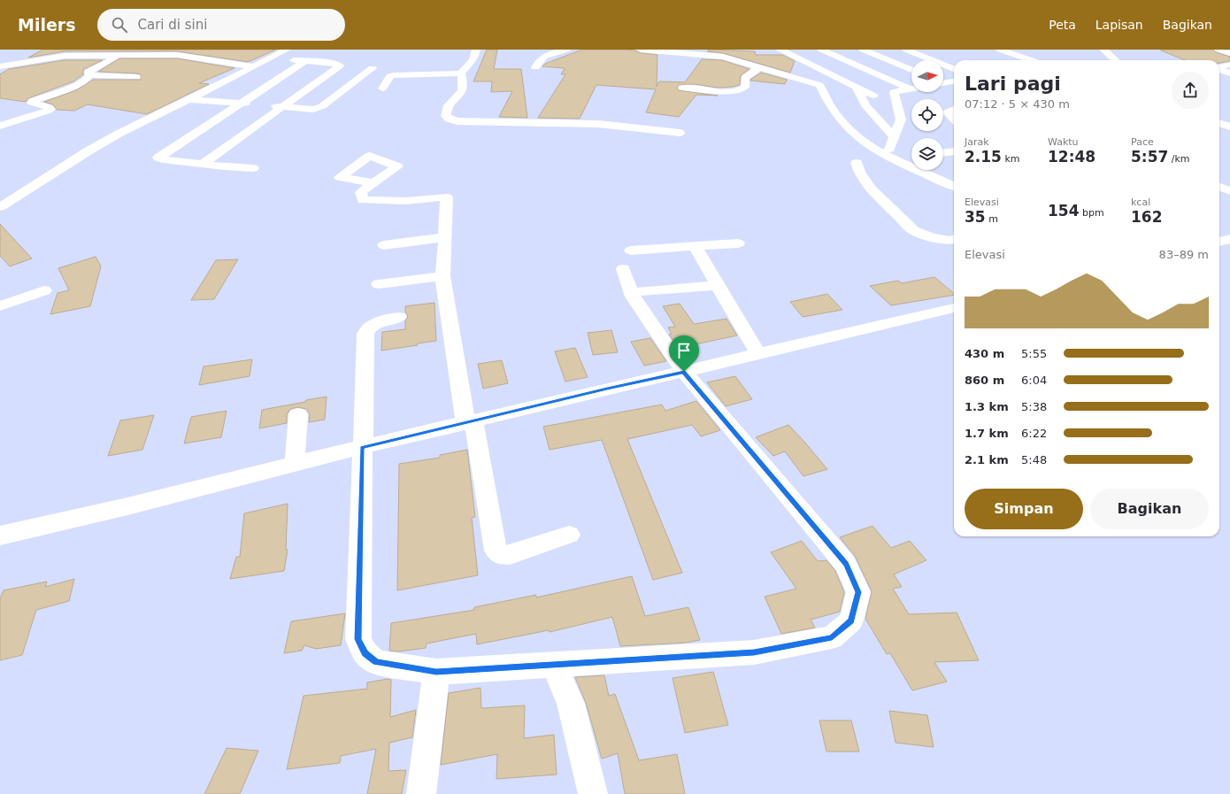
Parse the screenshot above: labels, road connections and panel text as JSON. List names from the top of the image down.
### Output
{
  "north": "right",
  "page": {
    "header": "Milers",
    "search": "Cari di sini",
    "nav": ["Peta", "Lapisan", "Bagikan"],
    "heading": ["Lari pagi", "07:12 · 5 × 430 m"],
    "stats": [
      ["Jarak", "2.15 km"],
      ["Waktu", "12:48"],
      ["Pace", "5:57 /km"],
      ["Elevasi", "35 m"],
      ["154 bpm"],
      ["kcal", "162"]
    ],
    "chart": ["Elevasi", "83–89 m"],
    "list": [
      {
        "name": "430 m",
        "note": "5:55"
      },
      {
        "name": "860 m",
        "note": "6:04"
      },
      {
        "name": "1.3 km",
        "note": "5:38"
      },
      {
        "name": "1.7 km",
        "note": "6:22"
      },
      {
        "name": "2.1 km",
        "note": "5:48"
      }
    ],
    "buttons": ["Simpan", "Bagikan"]
  }
}
